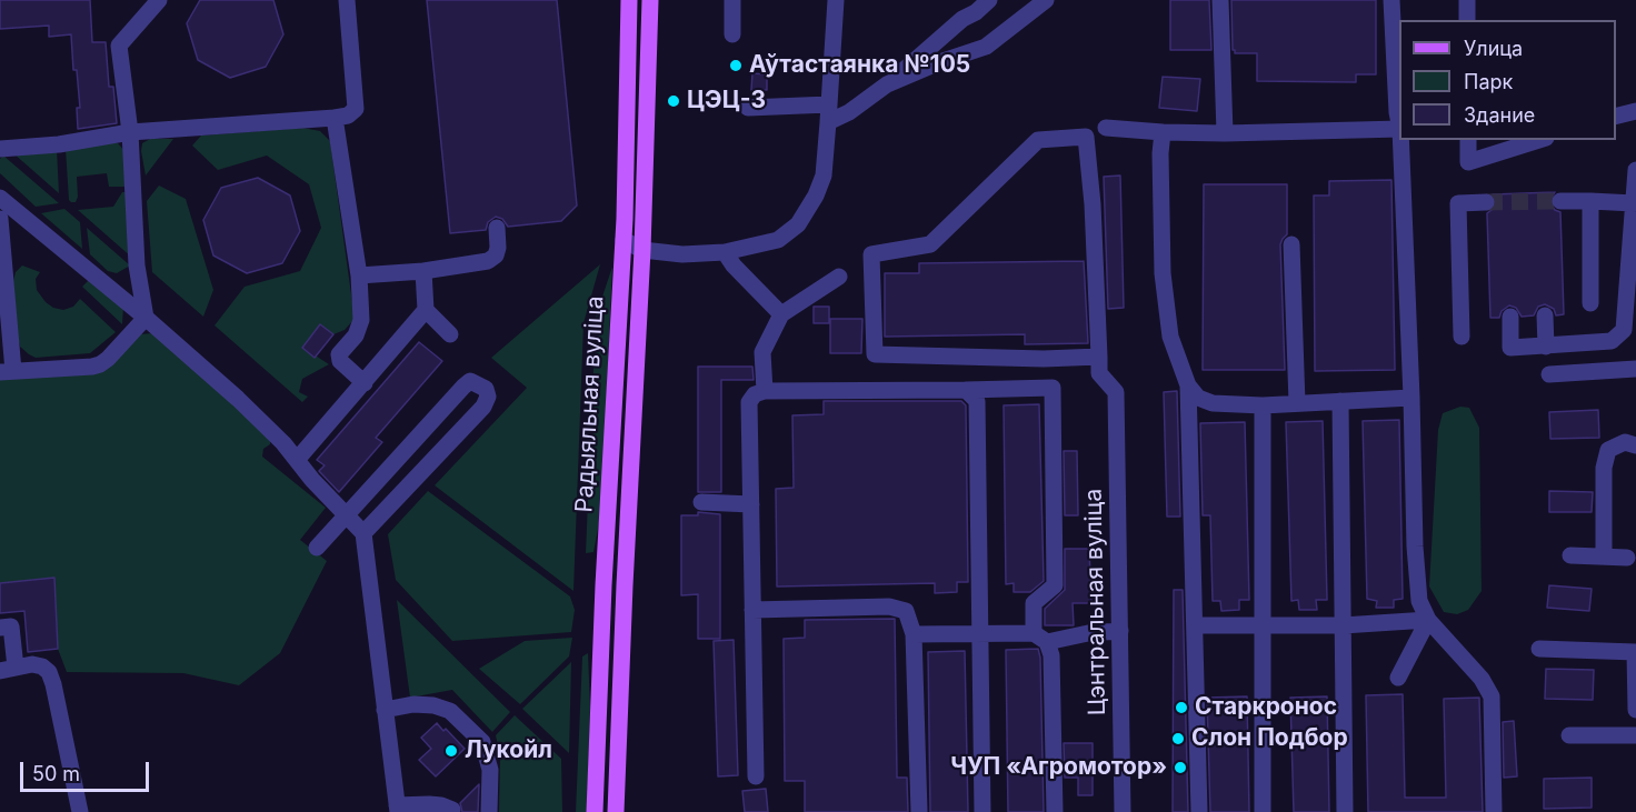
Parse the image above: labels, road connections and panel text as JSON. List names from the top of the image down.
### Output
{
  "streets": {
    "main road": ["Радыяльная вуліца"],
    "street": ["Цэнтральная вуліца"]
  },
  "places": [
    "Аўтастаянка №105",
    "ЦЭЦ-3",
    "Старкронос",
    "Слон Подбор",
    "Лукойл",
    "ЧУП «Агромотор»"
  ],
  "legend": ["Улица", "Парк", "Здание"],
  "scale_bar": "50 m"
}
